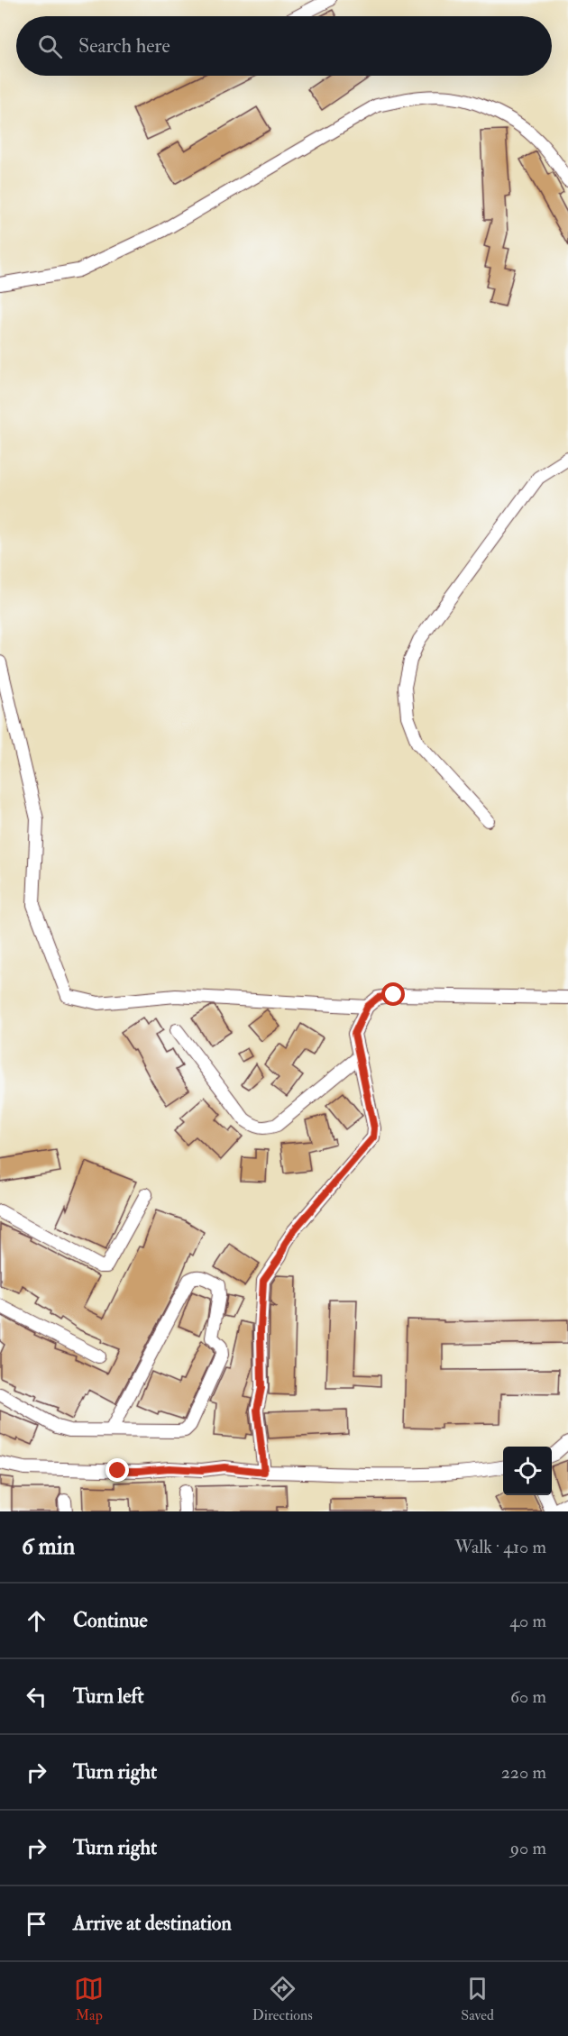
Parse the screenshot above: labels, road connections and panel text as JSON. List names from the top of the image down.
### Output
{
  "page": {
    "search": "Search here",
    "heading": ["6 min", "Walk · 410 m"],
    "list": [
      ["Continue", "40 m"],
      ["Turn left", "60 m"],
      ["Turn right", "220 m"],
      ["Turn right", "90 m"],
      "Arrive at destination"
    ],
    "nav": ["Map", "Directions", "Saved"]
  }
}
